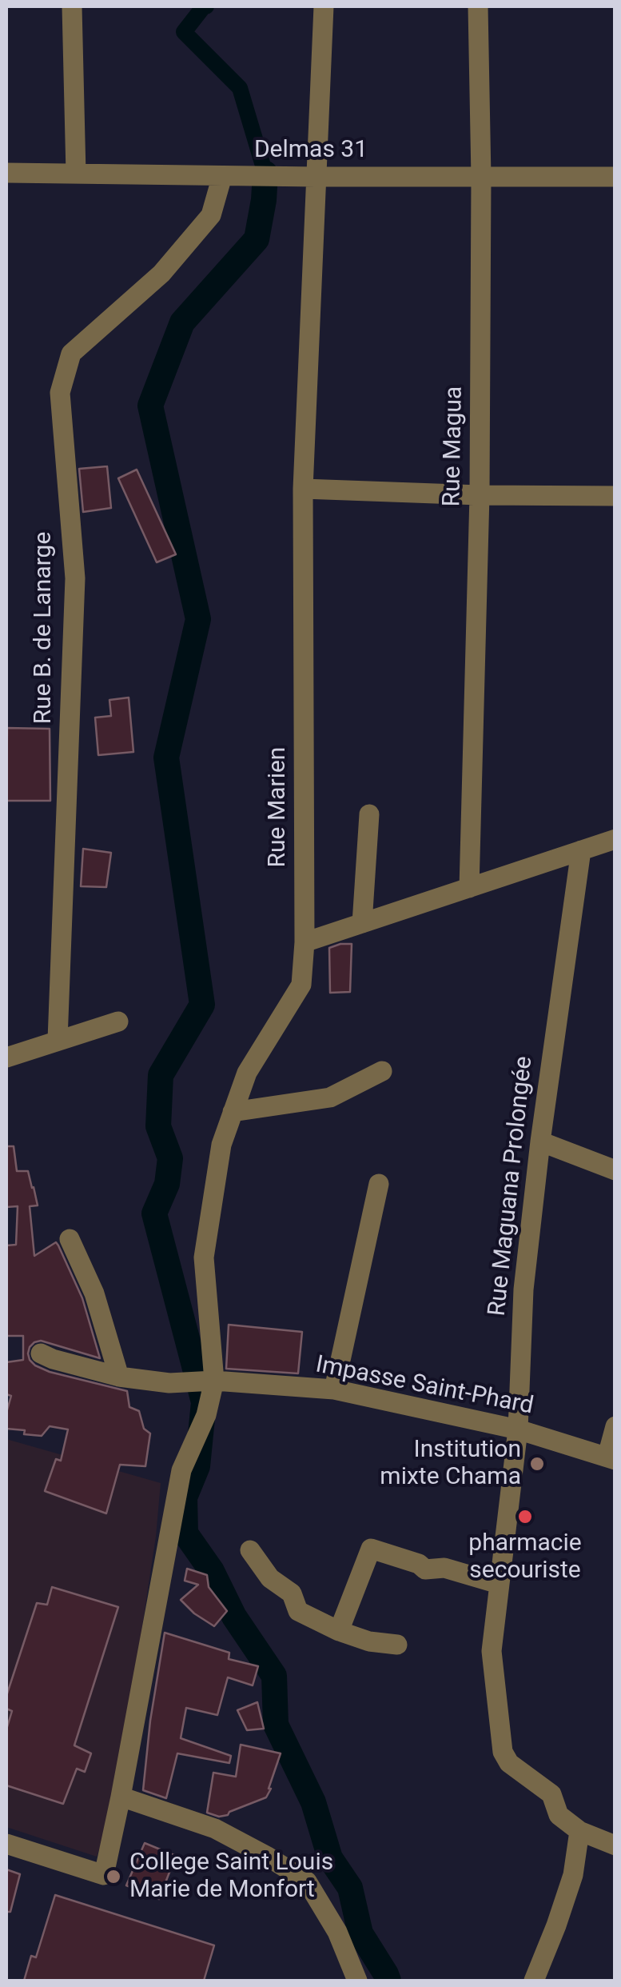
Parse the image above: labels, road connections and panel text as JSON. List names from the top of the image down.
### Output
{
  "streets": {
    "street": [
      "Delmas 31",
      "Rue Magua",
      "Rue B. de Lanarge",
      "Rue Marien",
      "Rue Maguana Prolongée",
      "Impasse Saint-Phard"
    ]
  },
  "crossings": [
    ["Delmas 31", "Rue Magua"],
    ["Delmas 31", "Rue B. de Lanarge"],
    ["Delmas 31", "Rue Marien"],
    ["Rue Marien", "Impasse Saint-Phard"],
    ["Rue Maguana Prolongée", "Impasse Saint-Phard"]
  ],
  "places": ["Institution mixte Chama", "pharmacie secouriste", "College Saint Louis Marie de Monfort"]
}
